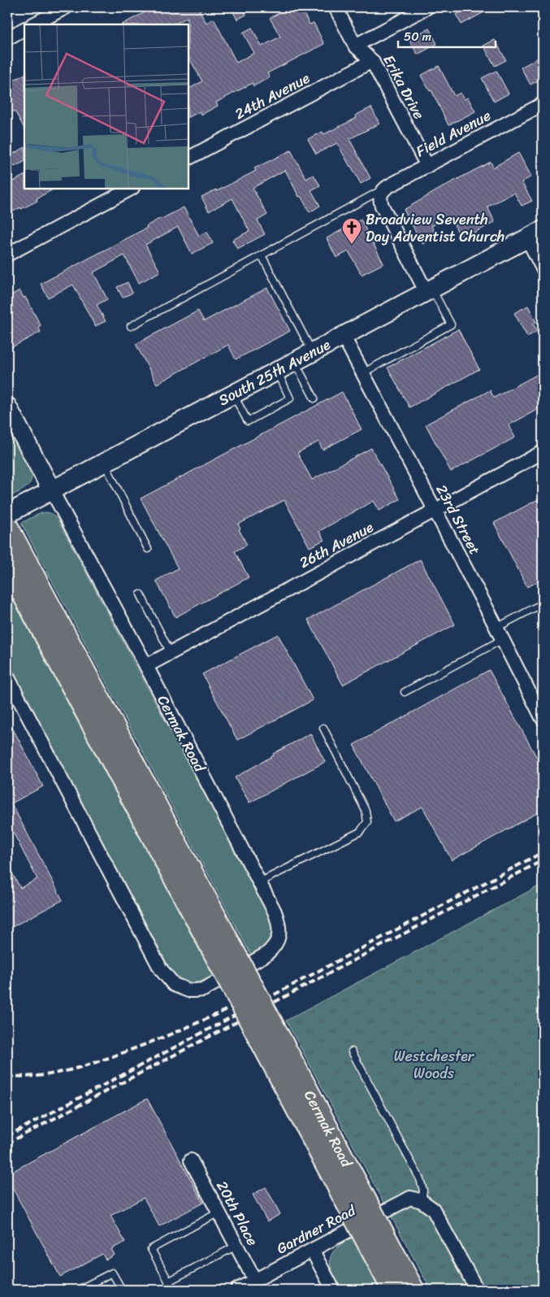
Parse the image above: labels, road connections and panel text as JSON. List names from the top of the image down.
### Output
{
  "streets": {
    "main road": ["Cermak Road"],
    "street": [
      "Erika Drive",
      "24th Avenue",
      "Field Avenue",
      "South 25th Avenue",
      "23rd Street",
      "26th Avenue",
      "20th Place",
      "Gardner Road"
    ]
  },
  "crossings": [
    ["Erika Drive", "24th Avenue"],
    ["Erika Drive", "Field Avenue"],
    ["South 25th Avenue", "23rd Street"],
    ["South 25th Avenue", "Cermak Road"],
    ["23rd Street", "26th Avenue"],
    ["26th Avenue", "Cermak Road"],
    ["20th Place", "Gardner Road"]
  ],
  "parks": ["Westchester Woods"],
  "places": {
    "church": ["Broadview Seventh Day Adventist Church"]
  },
  "scale_bar": "50 m"
}
